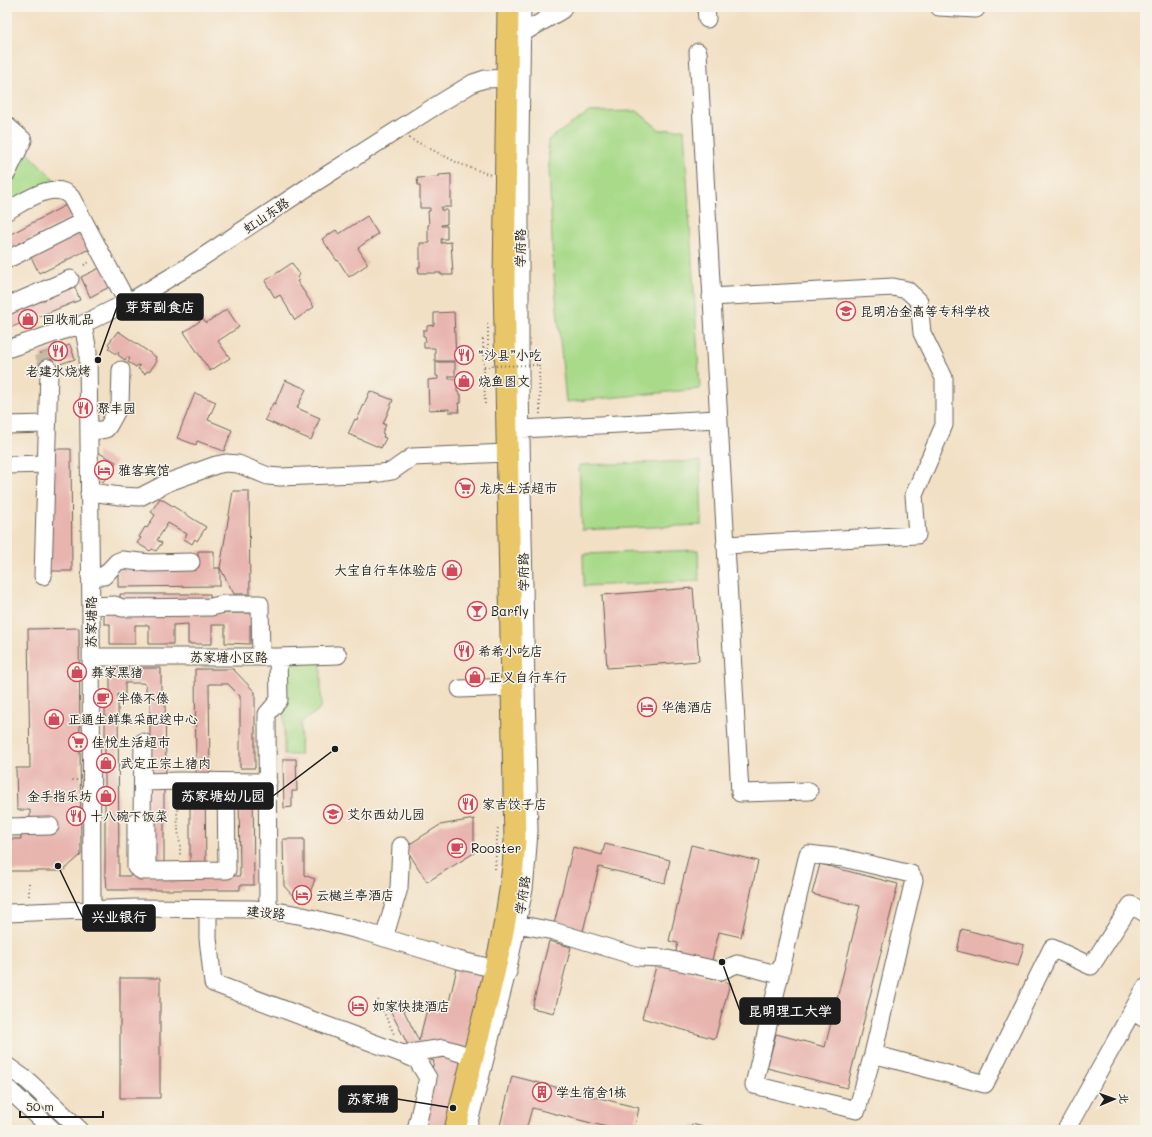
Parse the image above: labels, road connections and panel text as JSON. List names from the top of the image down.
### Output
{
  "streets": {
    "main road": ["学府路"],
    "street": [
      "虹山东路",
      "苏家塘路",
      "苏家塘小区路",
      "建设路"
    ]
  },
  "crossings": [
    ["虹山东路", "学府路"],
    ["虹山东路", "苏家塘路"],
    ["学府路", "建设路"],
    ["苏家塘路", "苏家塘小区路"],
    ["苏家塘路", "建设路"],
    ["苏家塘小区路", "建设路"]
  ],
  "places": {
    "school or university": ["昆明冶金高等专科学校", "艾尔西幼儿园"],
    "shop": [
      "回收礼品",
      "烧鱼图文",
      "大宝自行车体验店",
      "彝家黑猪",
      "正义自行车行",
      "正通生鲜集采配送中心",
      "武定正宗土猪肉",
      "金手指乐坊"
    ],
    "restaurant": [
      "老建水烧烤",
      "“沙县”小吃",
      "聚丰园",
      "希希小吃店",
      "家吉饺子店",
      "十八碗下饭菜"
    ],
    "other": [
      "芽芽副食店",
      "苏家塘幼儿园",
      "兴业银行",
      "昆明理工大学",
      "苏家塘"
    ],
    "hotel": [
      "雅客宾馆",
      "华德酒店",
      "云樾兰亭酒店",
      "如家快捷酒店"
    ],
    "supermarket": ["龙庆生活超市", "佳悦生活超市"],
    "bar": ["Barfly"],
    "cafe": ["半傣不傣", "Rooster"],
    "building": ["学生宿舍1栋"]
  },
  "scale_bar": "50 m",
  "north": "right"
}
